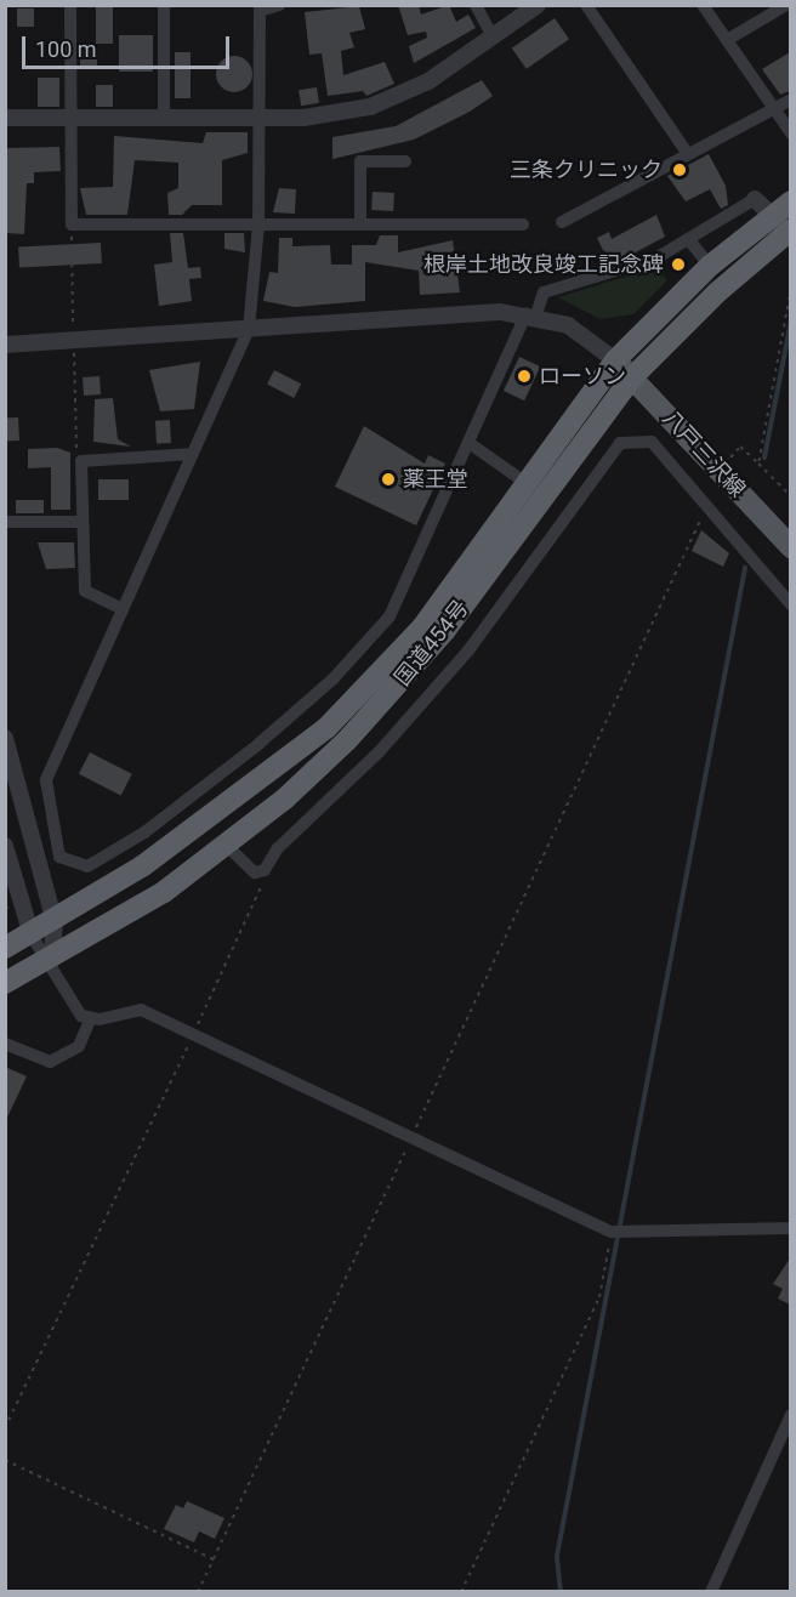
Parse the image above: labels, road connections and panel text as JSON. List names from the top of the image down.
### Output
{
  "streets": {
    "highway": ["国道454号"],
    "main road": ["八戸三沢線"]
  },
  "crossings": [
    ["八戸三沢線", "国道454号"]
  ],
  "places": [
    "三条クリニック",
    "根岸土地改良竣工記念碑",
    "ローソン",
    "薬王堂"
  ],
  "scale_bar": "100 m"
}
